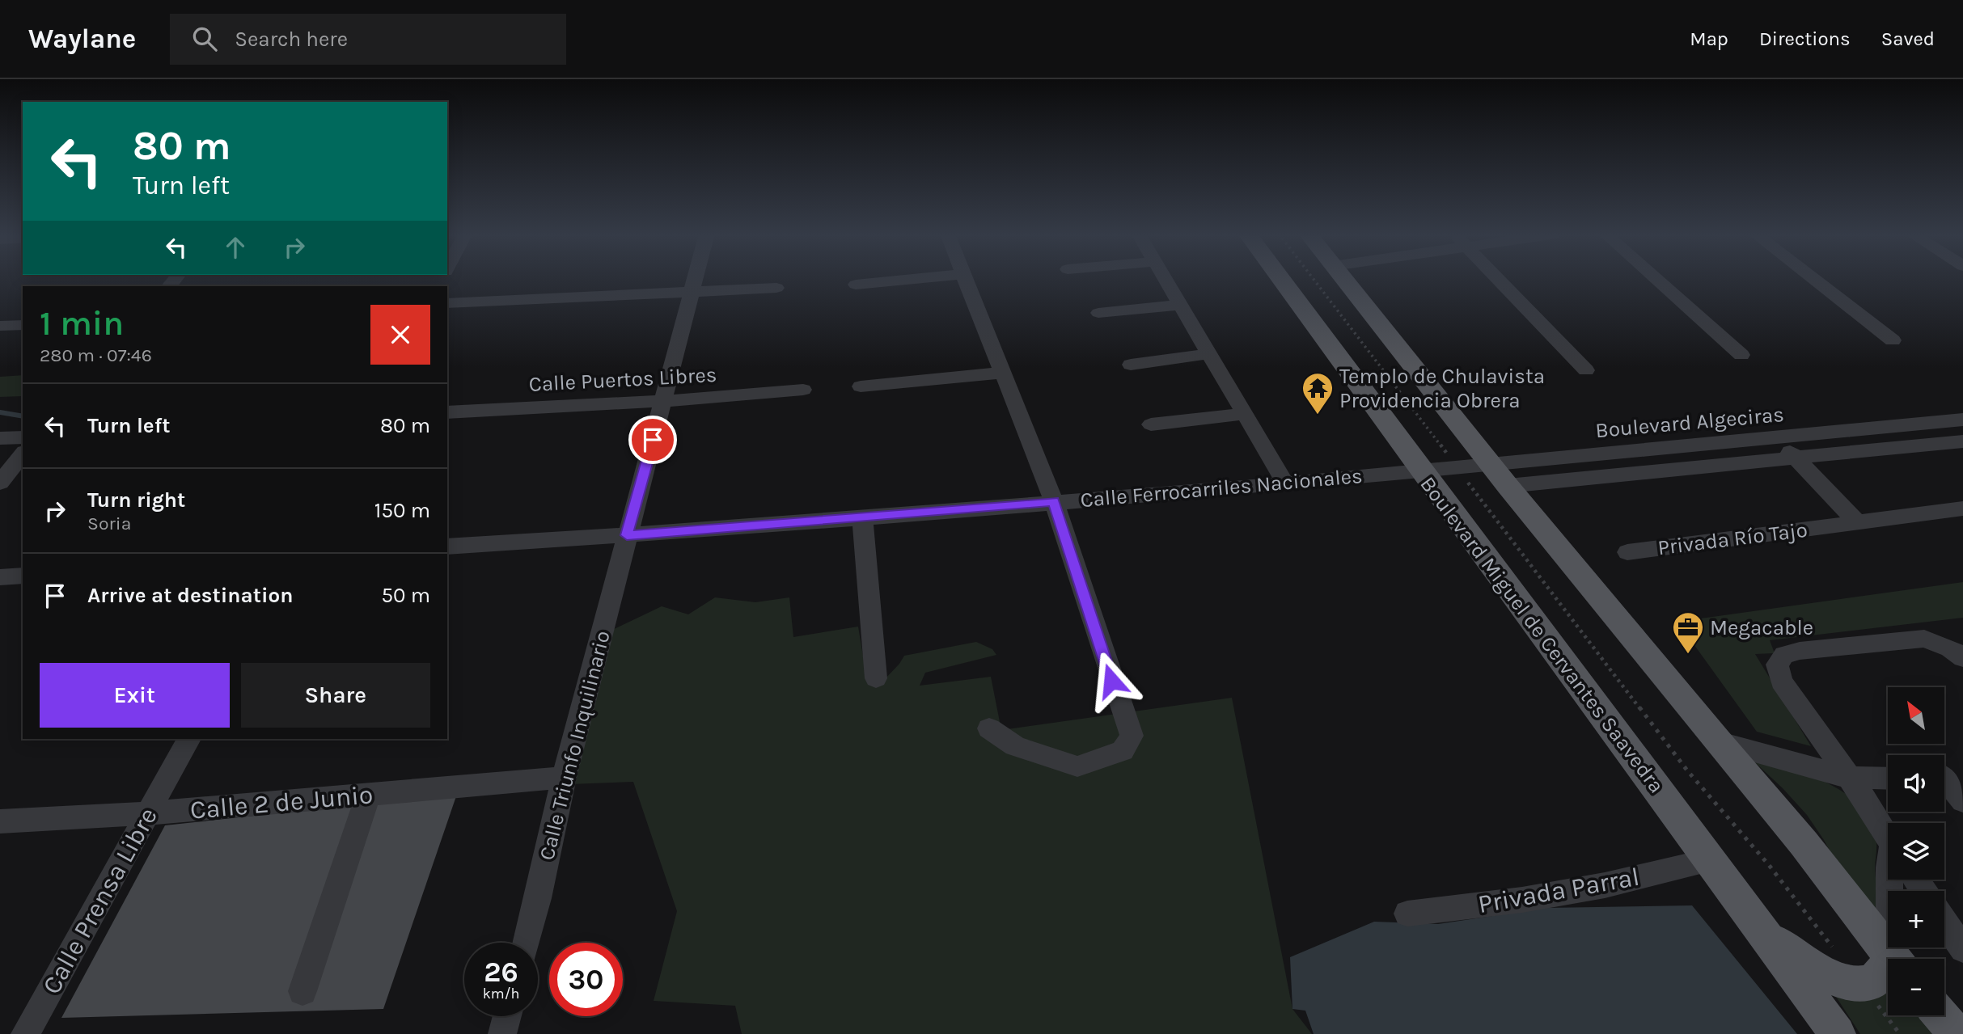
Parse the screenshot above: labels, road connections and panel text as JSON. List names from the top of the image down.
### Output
{
  "streets": {
    "main road": ["Boulevard Miguel de Cervantes Saavedra"],
    "street": [
      "Calle Puertos Libres",
      "Boulevard Algeciras",
      "Calle Ferrocarriles Nacionales",
      "Privada Río Tajo",
      "Calle Triunfo Inquilinario",
      "Calle 2 de Junio",
      "Privada Parral",
      "Calle Prensa Libre"
    ]
  },
  "crossings": [
    ["Boulevard Algeciras", "Calle Ferrocarriles Nacionales"],
    ["Boulevard Algeciras", "Privada Río Tajo"],
    ["Boulevard Algeciras", "Boulevard Miguel de Cervantes Saavedra"],
    ["Calle Ferrocarriles Nacionales", "Boulevard Miguel de Cervantes Saavedra"],
    ["Calle Ferrocarriles Nacionales", "Calle Triunfo Inquilinario"],
    ["Boulevard Miguel de Cervantes Saavedra", "Privada Parral"],
    ["Calle Triunfo Inquilinario", "Calle 2 de Junio"],
    ["Calle 2 de Junio", "Calle Prensa Libre"]
  ],
  "places": {
    "temple": ["Templo de Chulavista Providencia Obrera"],
    "office": ["Megacable"]
  },
  "north": "top left",
  "page": {
    "header": "Waylane",
    "search": "Search here",
    "nav": ["Map", "Directions", "Saved"],
    "turn": ["80 m", "Turn left"],
    "heading": ["1 min", "280 m · 07:46"],
    "list": [
      {
        "name": "Turn left",
        "value": "80 m"
      },
      {
        "name": "Turn right",
        "note": "Soria",
        "value": "150 m"
      },
      {
        "name": "Arrive at destination",
        "value": "50 m"
      }
    ],
    "buttons": ["Exit", "Share"],
    "map_buttons": ["+", "−"],
    "speed": "26 km/h",
    "limit": "30"
  }
}
